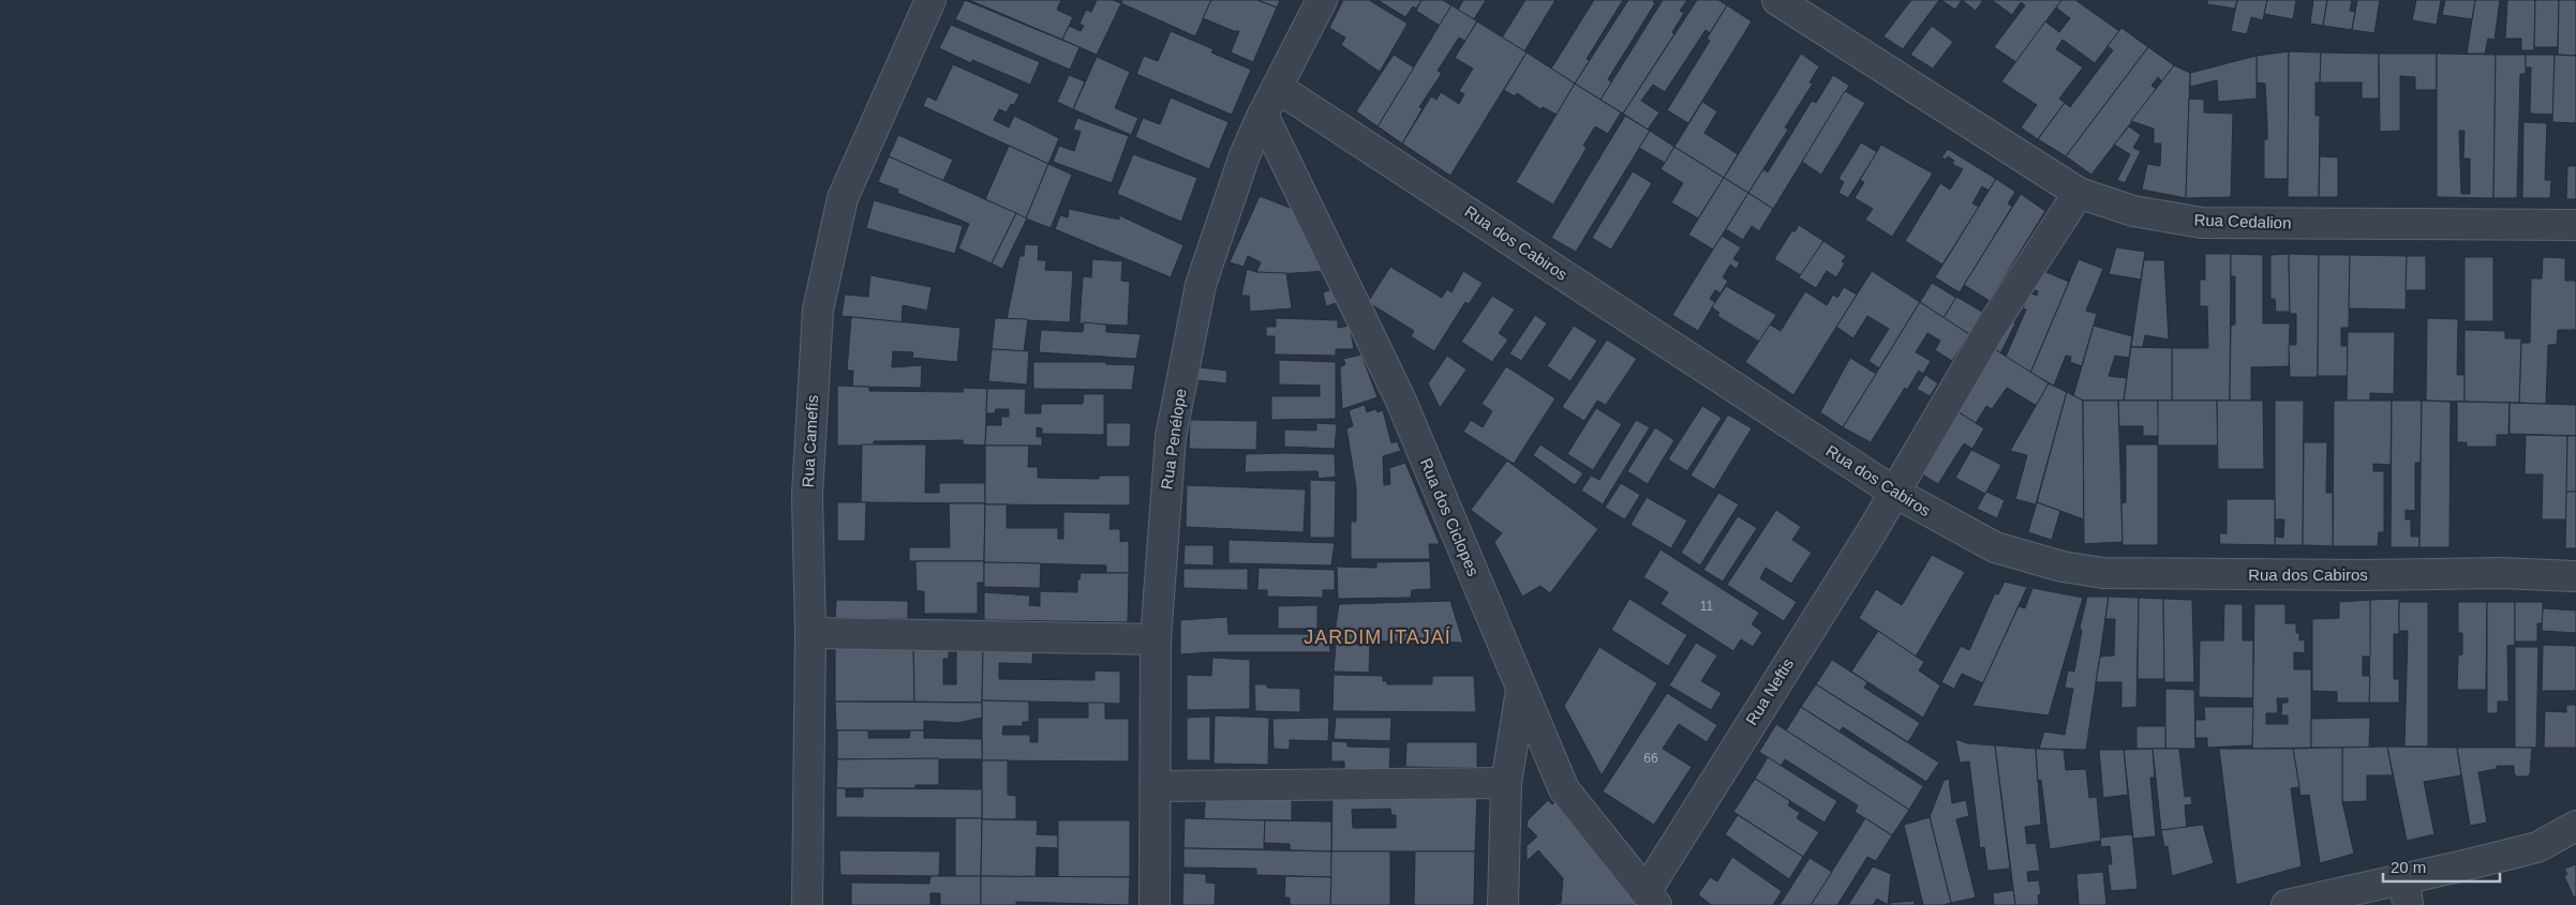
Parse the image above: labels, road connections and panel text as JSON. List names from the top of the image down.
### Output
{
  "streets": {
    "street": [
      "Rua Cedalion",
      "Rua dos Cabiros",
      "Rua Penélope",
      "Rua Camefis",
      "Rua dos Ciclopes",
      "Rua Neftis"
    ]
  },
  "crossings": [
    ["Rua Cedalion", "Rua Neftis"],
    ["Rua dos Cabiros", "Rua Penélope"],
    ["Rua dos Cabiros", "Rua Neftis"],
    ["Rua Penélope", "Rua dos Ciclopes"],
    ["Rua dos Ciclopes", "Rua Neftis"]
  ],
  "districts": ["JARDIM ITAJAÍ"],
  "house_numbers": ["11", "66"],
  "scale_bar": "20 m"
}
